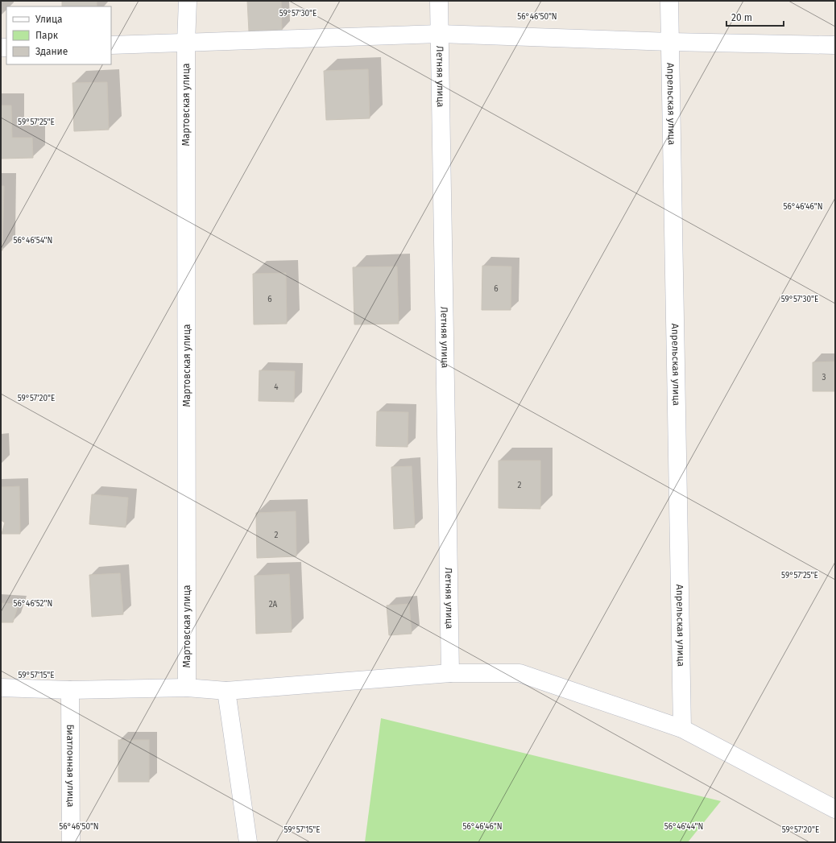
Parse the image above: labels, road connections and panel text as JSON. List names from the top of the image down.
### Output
{
  "streets": {
    "street": [
      "Летняя улица",
      "Апрельская улица",
      "Мартовская улица",
      "Биатлонная улица"
    ]
  },
  "house_numbers": [
    "6",
    "6",
    "3",
    "4",
    "2",
    "2",
    "2А"
  ],
  "legend": ["Улица", "Парк", "Здание"],
  "scale_bar": "20 m",
  "coordinates": [
    "59°57'30\"E",
    "56°46'50\"N",
    "59°57'25\"E",
    "56°46'46\"N",
    "56°46'54\"N",
    "59°57'20\"E",
    "56°46'52\"N",
    "59°57'15\"E",
    "56°46'44\"N"
  ]
}
